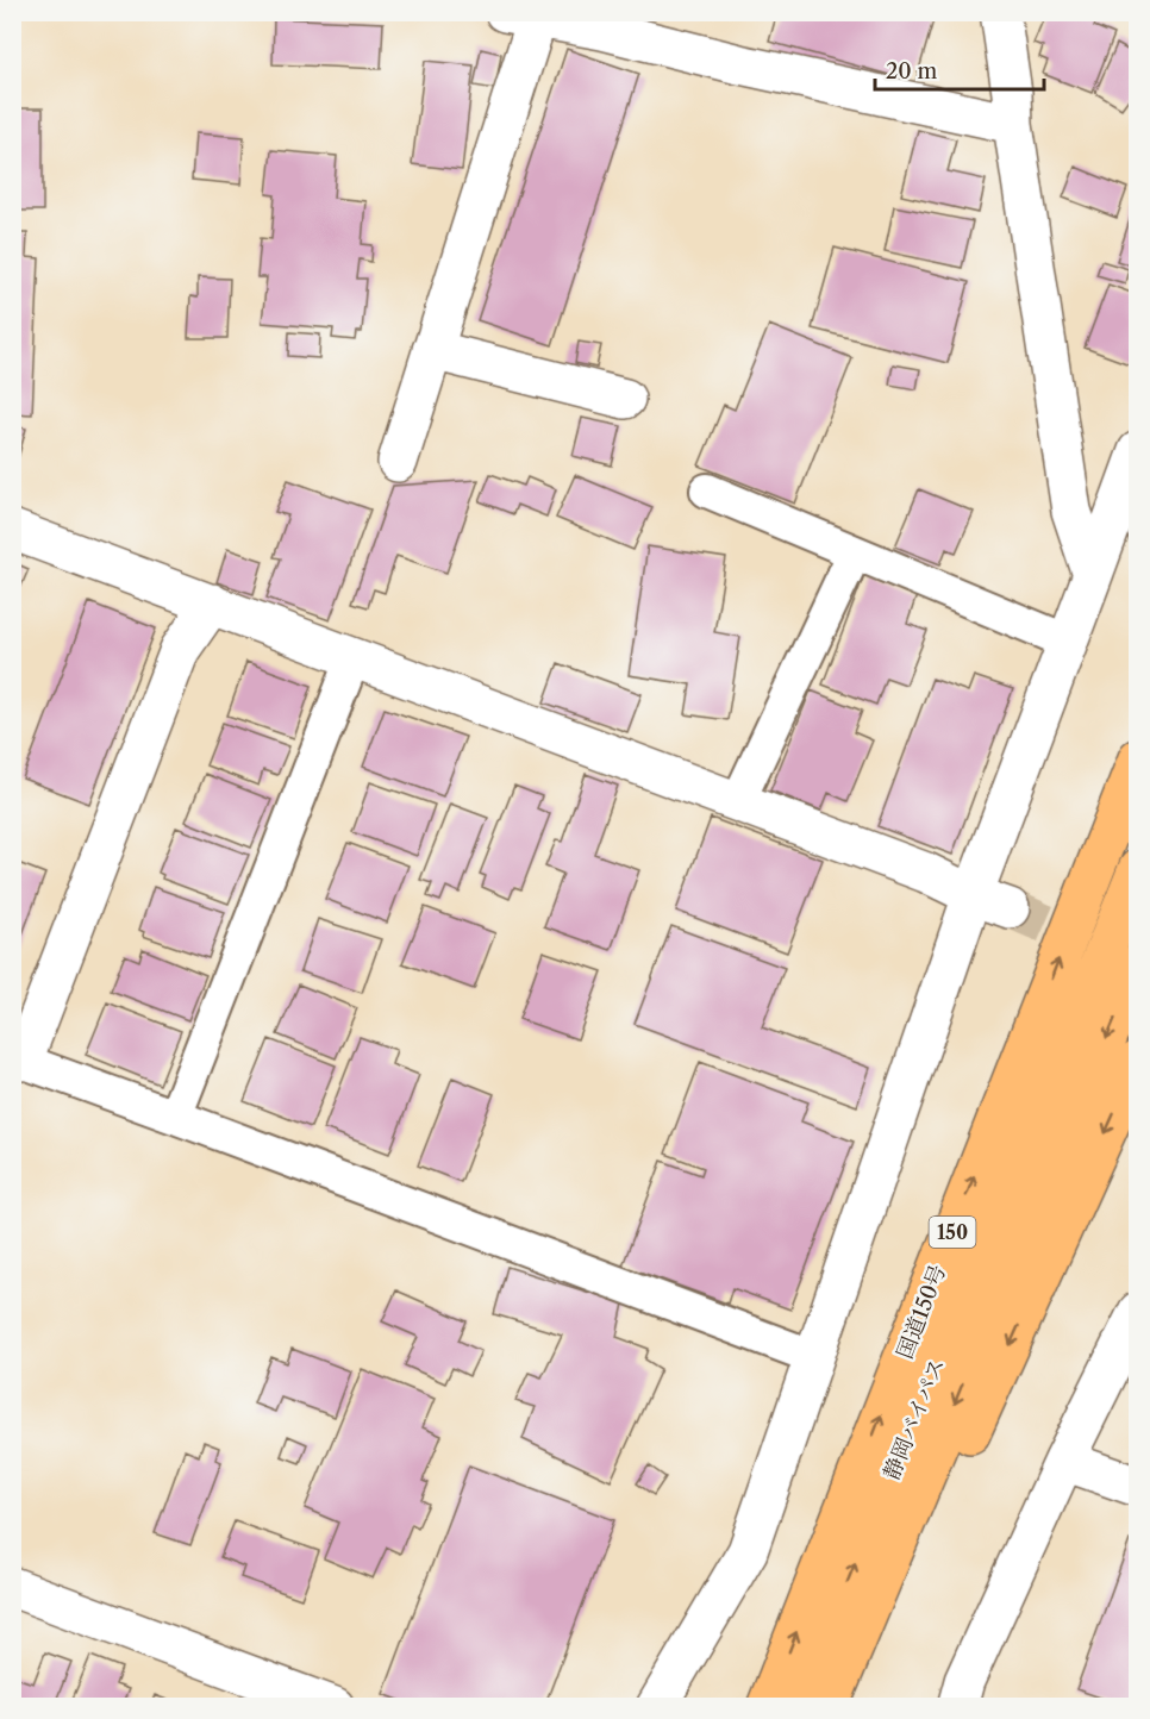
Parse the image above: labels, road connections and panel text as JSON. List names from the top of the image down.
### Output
{
  "streets": {
    "highway": ["150", "国道150号", "静岡バイパス"]
  },
  "crossings": [
    ["150", "静岡バイパス"]
  ],
  "scale_bar": "20 m"
}
